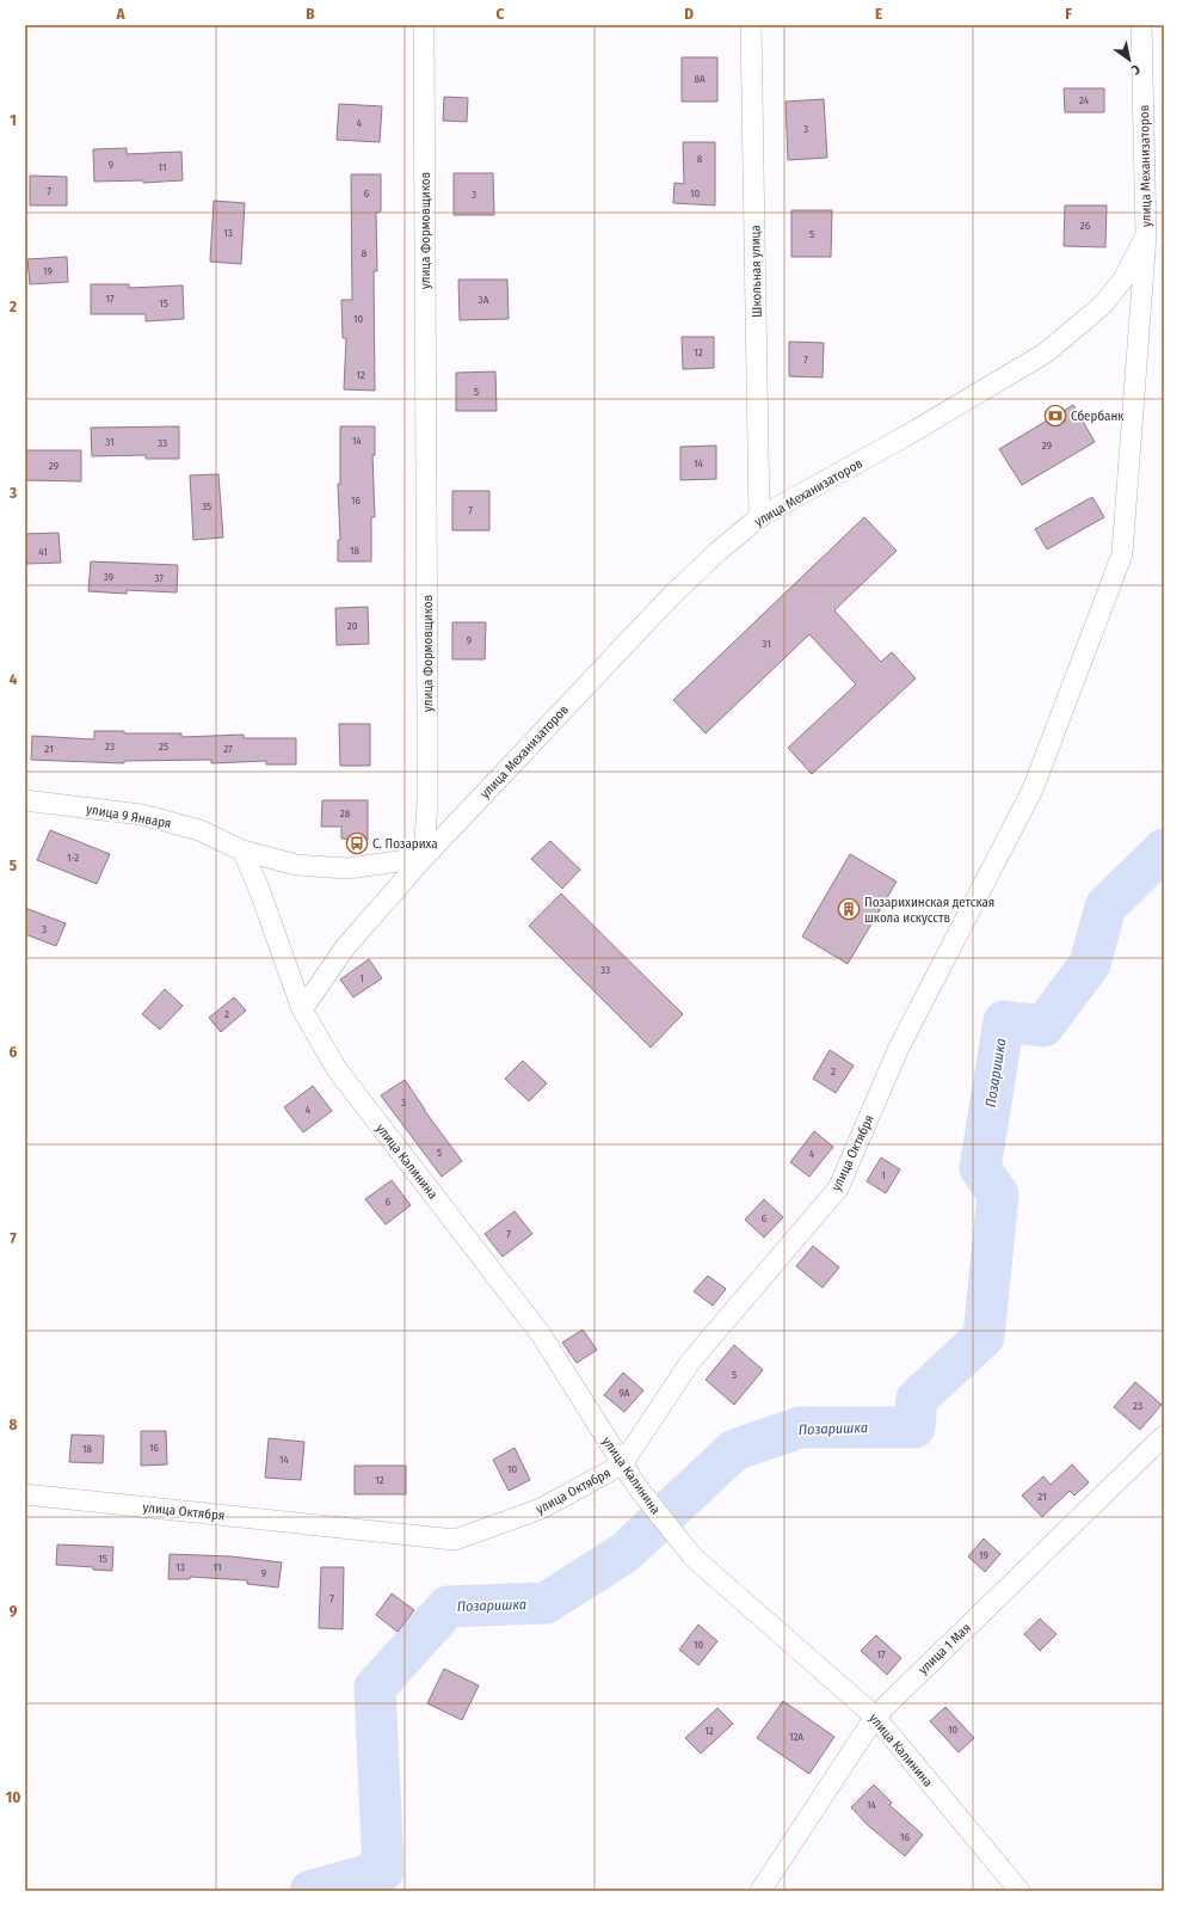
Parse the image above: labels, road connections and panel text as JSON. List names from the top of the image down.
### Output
{
  "streets": {
    "street": [
      "улица Механизаторов",
      "улица Формовщиков",
      "Школьная улица",
      "улица 9 Января",
      "улица Октября",
      "улица Калинина",
      "улица 1 Мая"
    ]
  },
  "crossings": [
    ["улица Механизаторов", "улица Формовщиков"],
    ["улица Механизаторов", "Школьная улица"],
    ["улица Механизаторов", "улица 9 Января"],
    ["улица Механизаторов", "улица Октября"],
    ["улица Механизаторов", "улица Калинина"],
    ["улица Формовщиков", "улица 9 Января"],
    ["улица 9 Января", "улица Калинина"],
    ["улица Октября", "улица Калинина"],
    ["улица Калинина", "улица 1 Мая"]
  ],
  "water": ["Позаришка"],
  "places": {
    "bank": ["Сбербанк"],
    "bus stop": ["С. Позариха"],
    "building": ["Позарихинская детская школа искусств"]
  },
  "house_numbers": [
    "8А",
    "24",
    "4",
    "3",
    "8",
    "9",
    "11",
    "7",
    "6",
    "10",
    "3",
    "26",
    "13",
    "5",
    "8",
    "19",
    "17",
    "3А",
    "15",
    "10",
    "12",
    "7",
    "12",
    "5",
    "14",
    "31",
    "33",
    "29",
    "14",
    "29",
    "16",
    "35",
    "7",
    "18",
    "41",
    "39",
    "37",
    "20",
    "9",
    "31",
    "23",
    "25",
    "21",
    "27",
    "28",
    "1-2",
    "3",
    "33",
    "1",
    "2",
    "2",
    "3",
    "4",
    "5",
    "4",
    "1",
    "6",
    "6",
    "7",
    "5",
    "9А",
    "23",
    "16",
    "18",
    "14",
    "10",
    "12",
    "21",
    "19",
    "15",
    "13",
    "11",
    "9",
    "7",
    "10",
    "17",
    "10",
    "12",
    "12А",
    "14",
    "16"
  ],
  "north": "bottom right",
  "grid": {
    "columns": [
      "A",
      "B",
      "C",
      "D",
      "E",
      "F"
    ],
    "rows": [
      "1",
      "2",
      "3",
      "4",
      "5",
      "6",
      "7",
      "8",
      "9",
      "10"
    ]
  }
}
